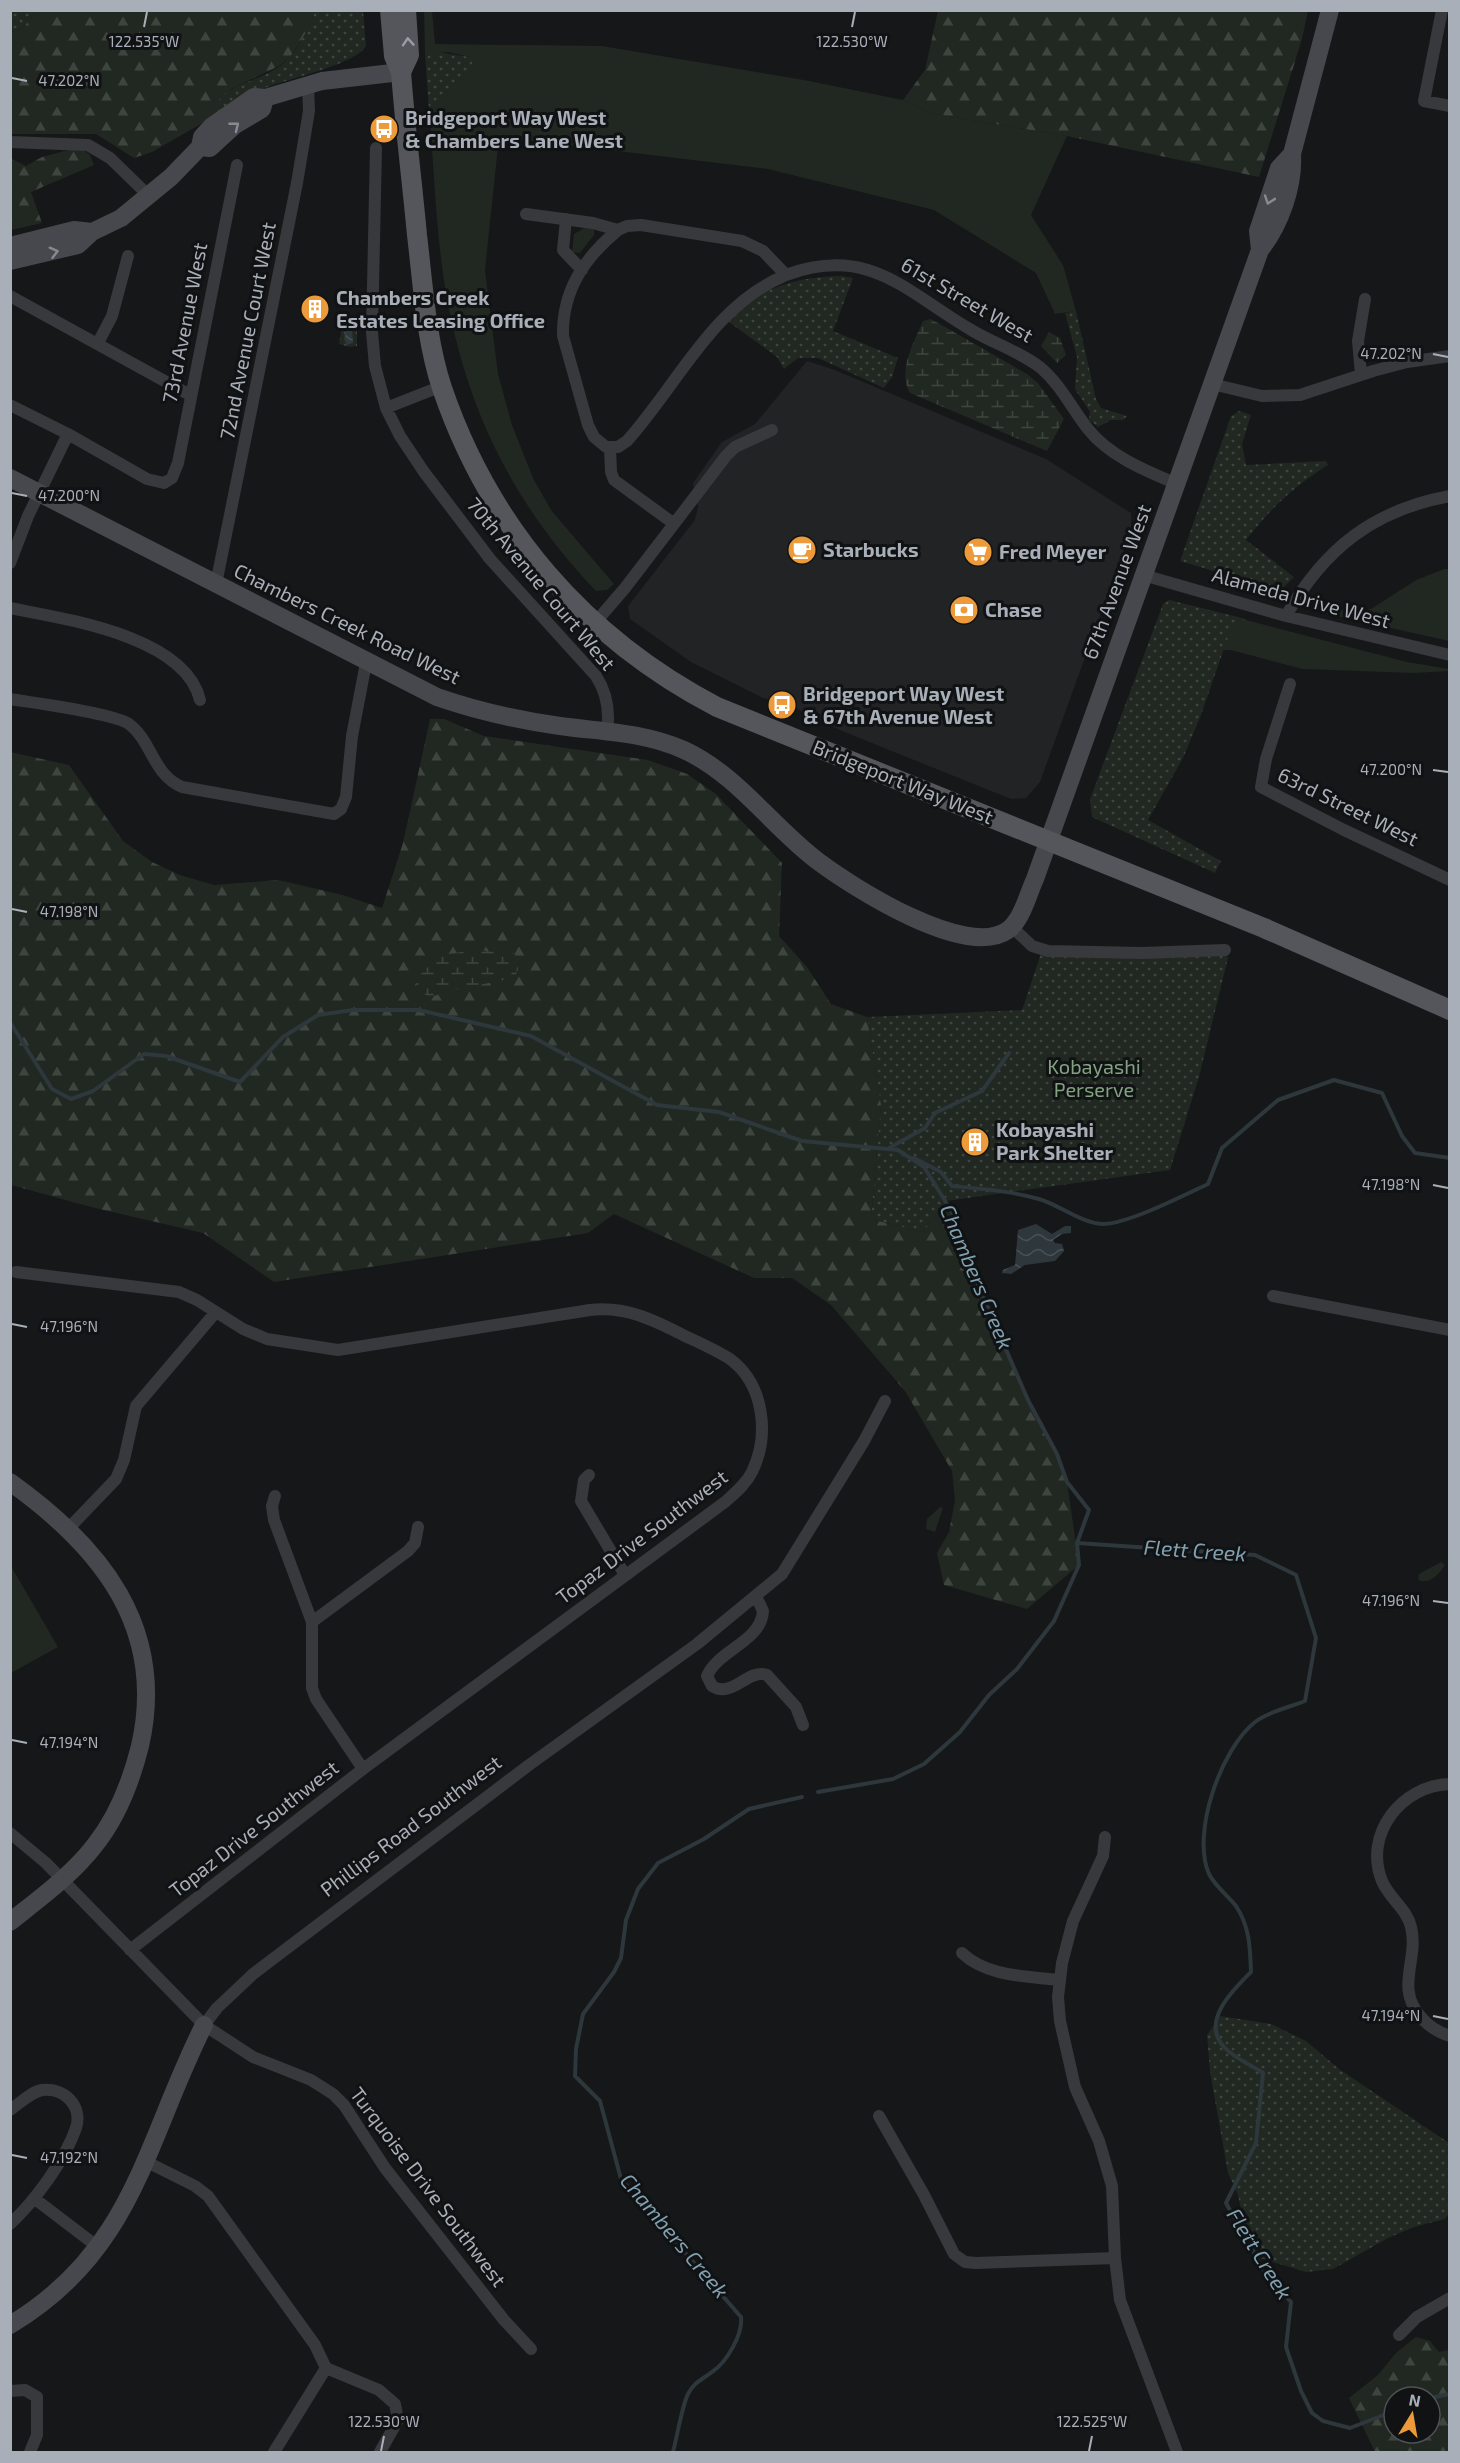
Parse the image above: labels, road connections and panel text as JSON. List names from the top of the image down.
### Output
{
  "streets": {
    "main road": ["Bridgeport Way West"],
    "street": [
      "61st Street West",
      "73rd Avenue West",
      "72nd Avenue Court West",
      "67th Avenue West",
      "70th Avenue Court West",
      "Alameda Drive West",
      "Chambers Creek Road West",
      "63rd Street West",
      "Topaz Drive Southwest",
      "Phillips Road Southwest",
      "Turquoise Drive Southwest"
    ]
  },
  "crossings": [
    ["61st Street West", "67th Avenue West"],
    ["72nd Avenue Court West", "Chambers Creek Road West"],
    ["67th Avenue West", "Alameda Drive West"],
    ["67th Avenue West", "Chambers Creek Road West"],
    ["67th Avenue West", "Bridgeport Way West"],
    ["70th Avenue Court West", "Chambers Creek Road West"],
    ["Topaz Drive Southwest", "Turquoise Drive Southwest"],
    ["Phillips Road Southwest", "Turquoise Drive Southwest"]
  ],
  "water": ["Chambers Creek", "Flett Creek"],
  "parks": ["Kobayashi Perserve"],
  "places": {
    "bus stop": ["Bridgeport Way West & Chambers Lane West", "Bridgeport Way West & 67th Avenue West"],
    "building": ["Chambers Creek Estates Leasing Office", "Kobayashi Park Shelter"],
    "cafe": ["Starbucks"],
    "supermarket": ["Fred Meyer"],
    "bank": ["Chase"]
  },
  "north": "top",
  "coordinates": [
    "122.535°W",
    "122.530°W",
    "47.202°N",
    "47.200°N",
    "47.198°N",
    "47.196°N",
    "47.194°N",
    "47.192°N",
    "122.525°W"
  ]
}
